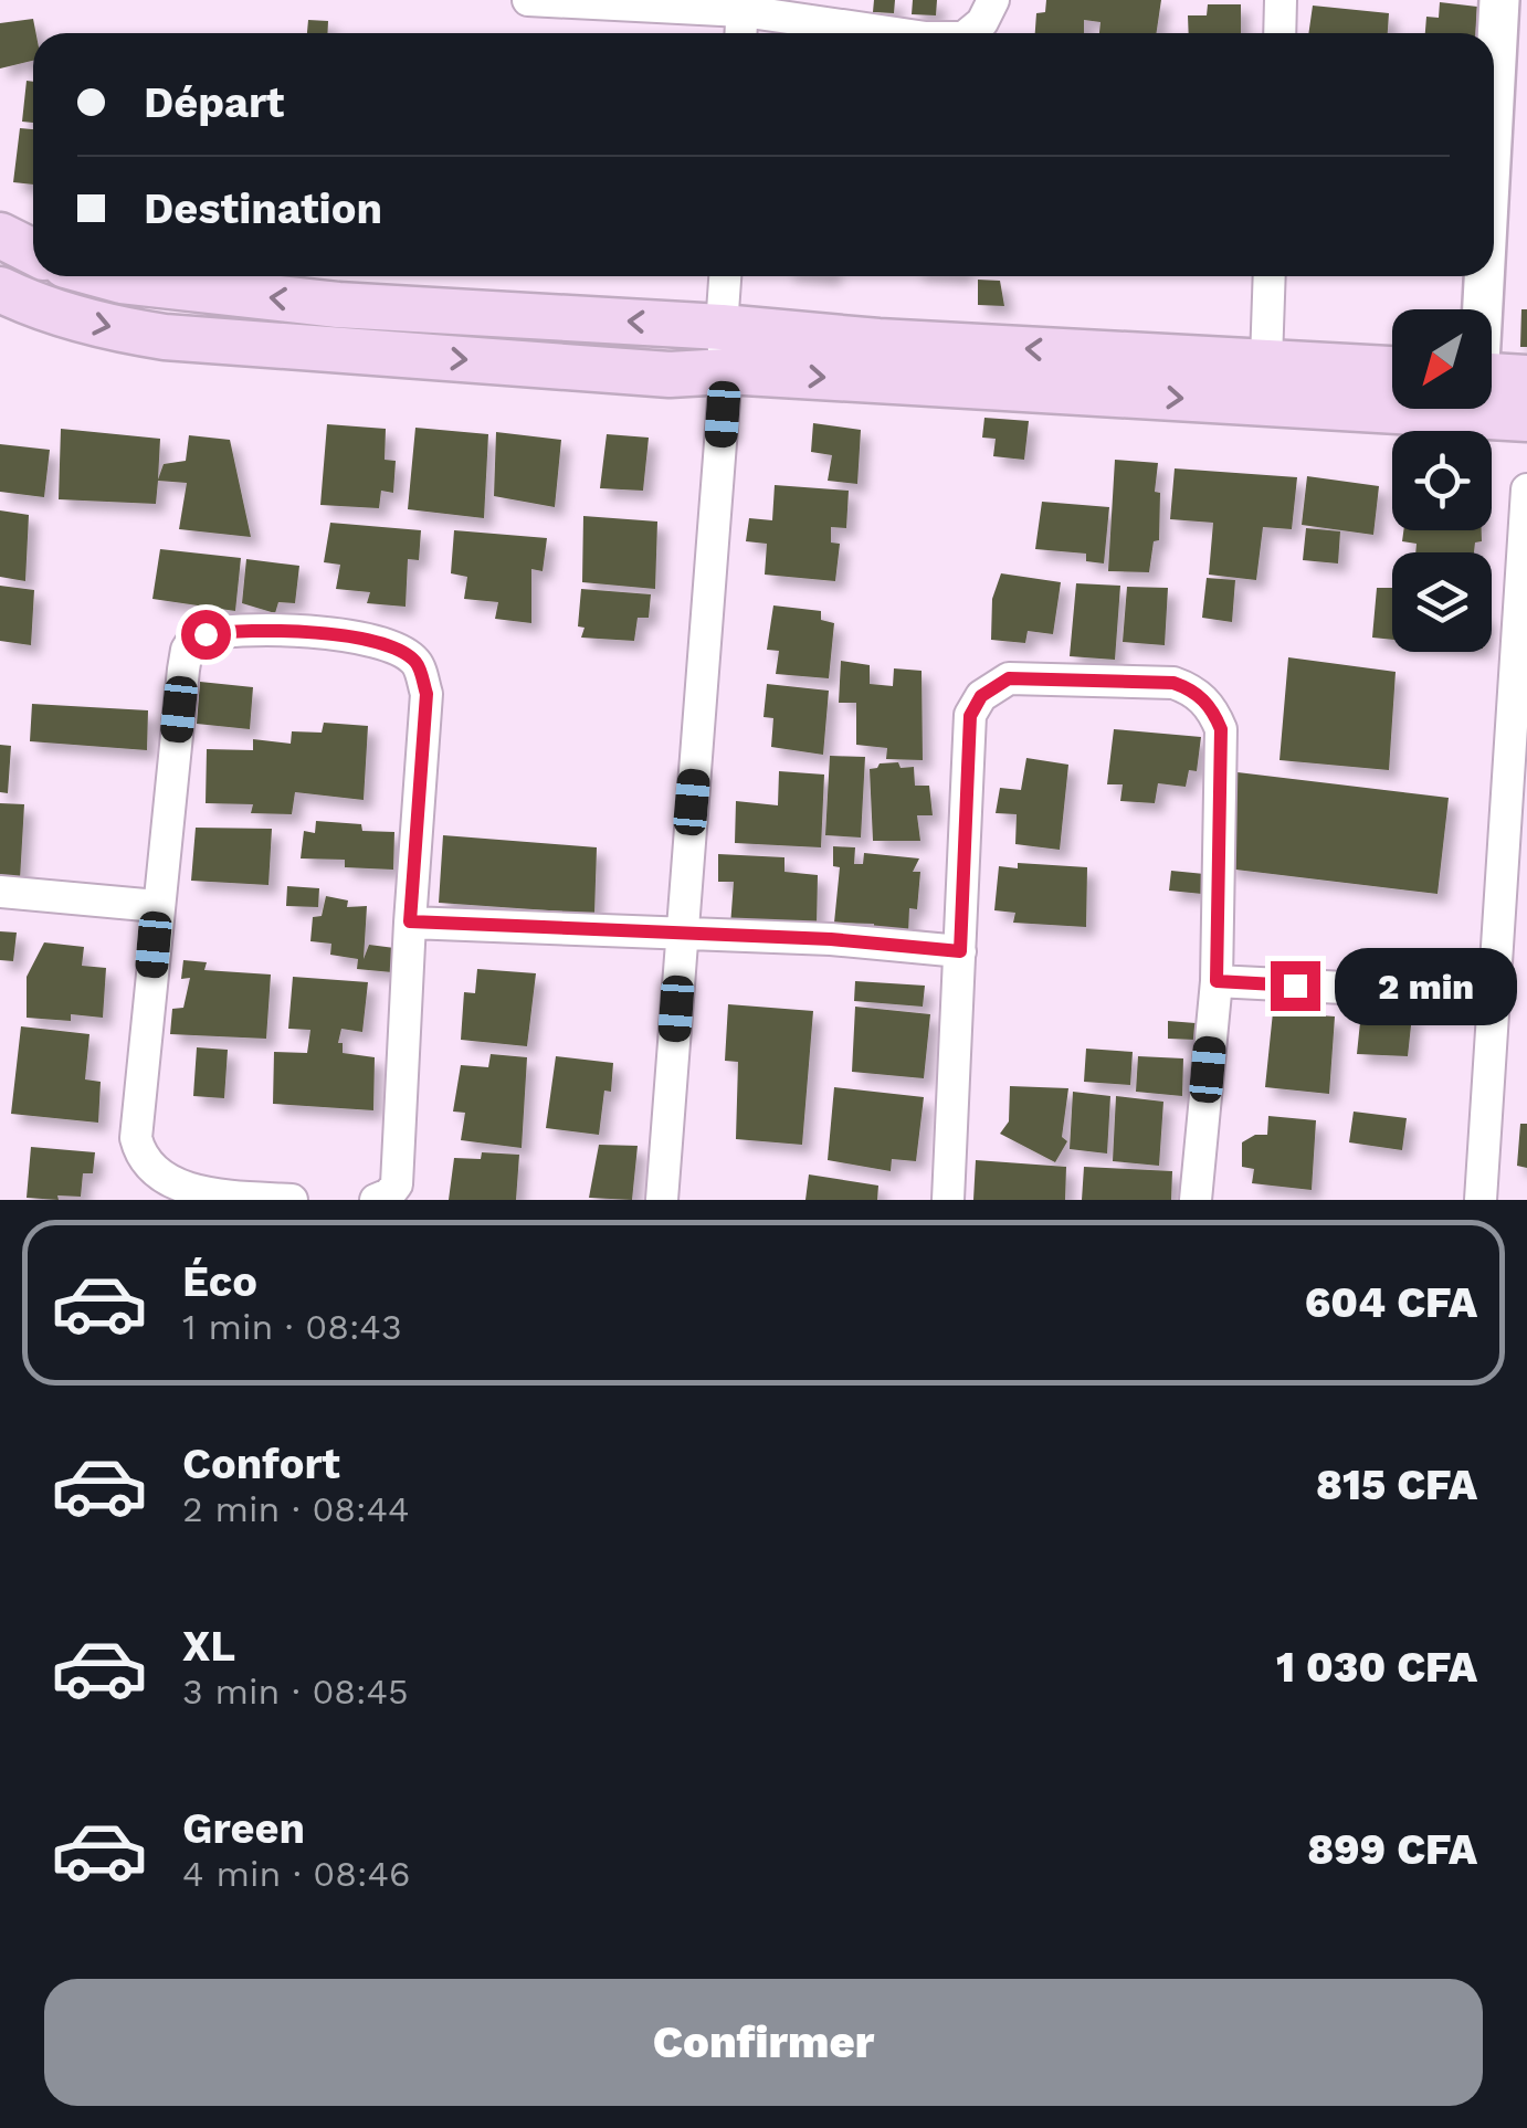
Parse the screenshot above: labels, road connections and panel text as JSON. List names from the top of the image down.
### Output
{
  "north": "bottom left",
  "page": {
    "banner": ["Départ", "Destination"],
    "bubble": "2 min",
    "list": [
      {
        "name": "Éco",
        "note": "1 min · 08:43",
        "value": "604 CFA"
      },
      {
        "name": "Confort",
        "note": "2 min · 08:44",
        "value": "815 CFA"
      },
      {
        "name": "XL",
        "note": "3 min · 08:45",
        "value": "1 030 CFA"
      },
      {
        "name": "Green",
        "note": "4 min · 08:46",
        "value": "899 CFA"
      }
    ],
    "buttons": "Confirmer"
  }
}
